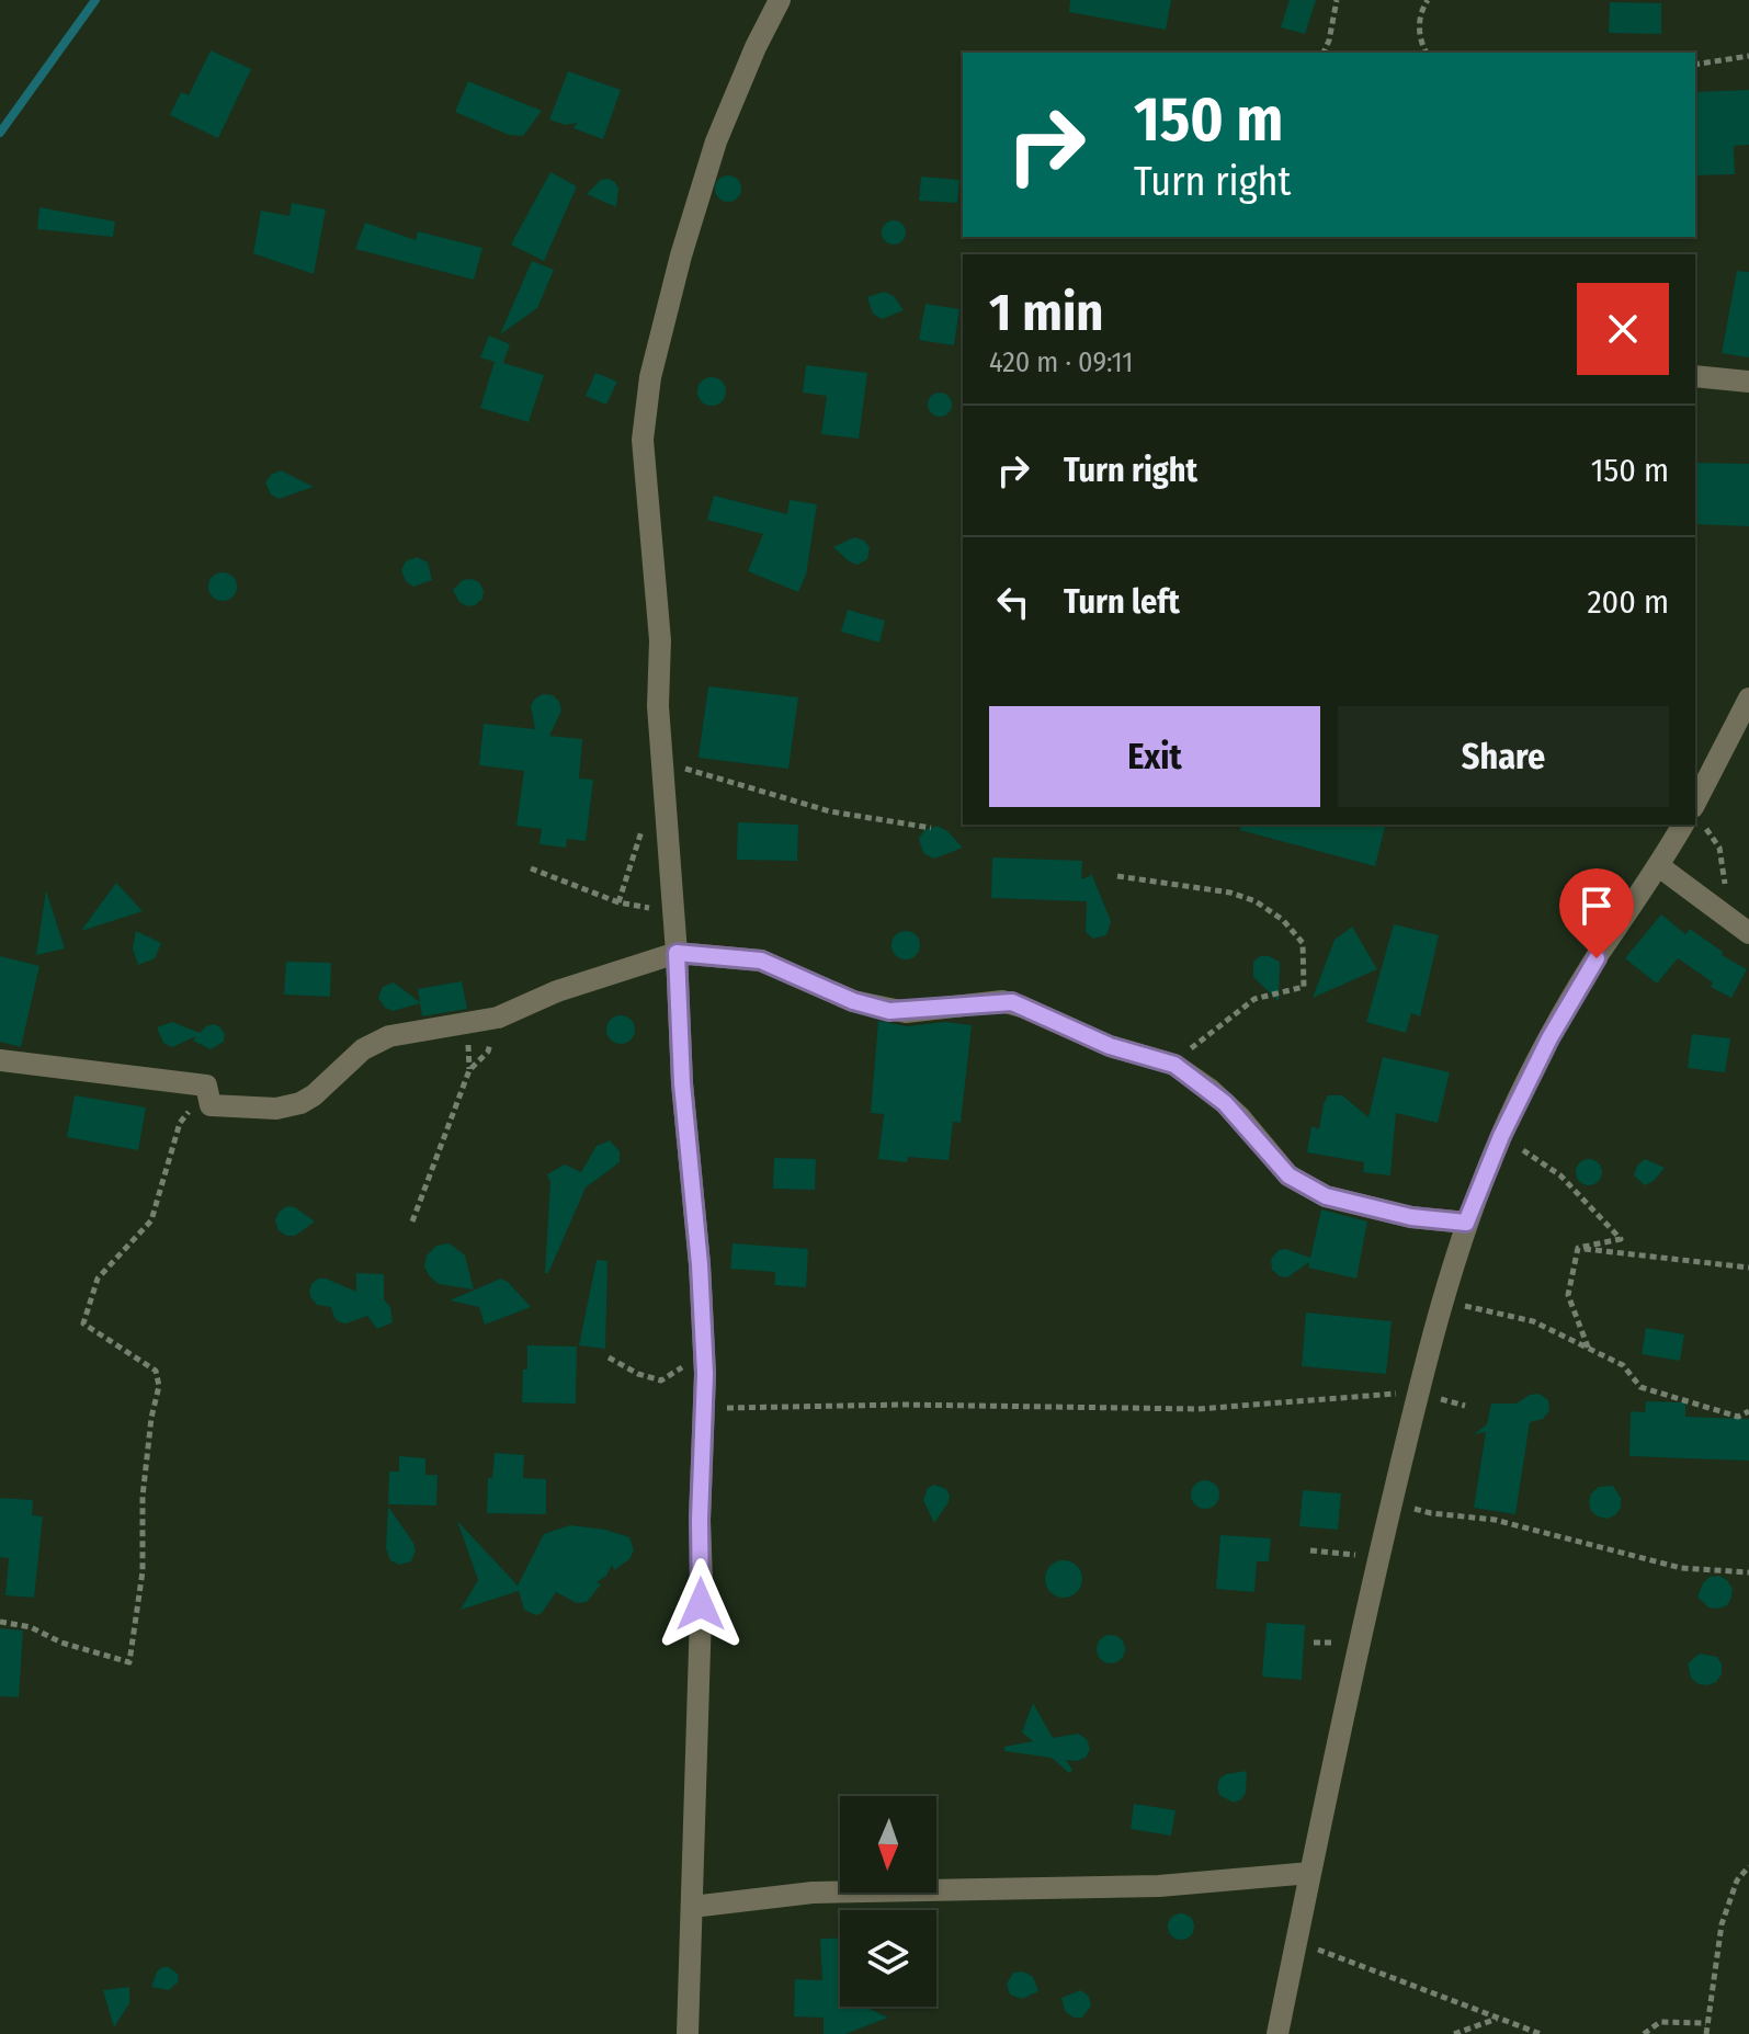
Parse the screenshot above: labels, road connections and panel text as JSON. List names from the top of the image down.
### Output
{
  "north": "bottom",
  "page": {
    "turn": ["150 m", "Turn right"],
    "heading": ["1 min", "420 m · 09:11"],
    "list": [
      {
        "name": "Turn right",
        "value": "150 m"
      },
      {
        "name": "Turn left",
        "value": "200 m"
      }
    ],
    "buttons": ["Exit", "Share"]
  }
}
